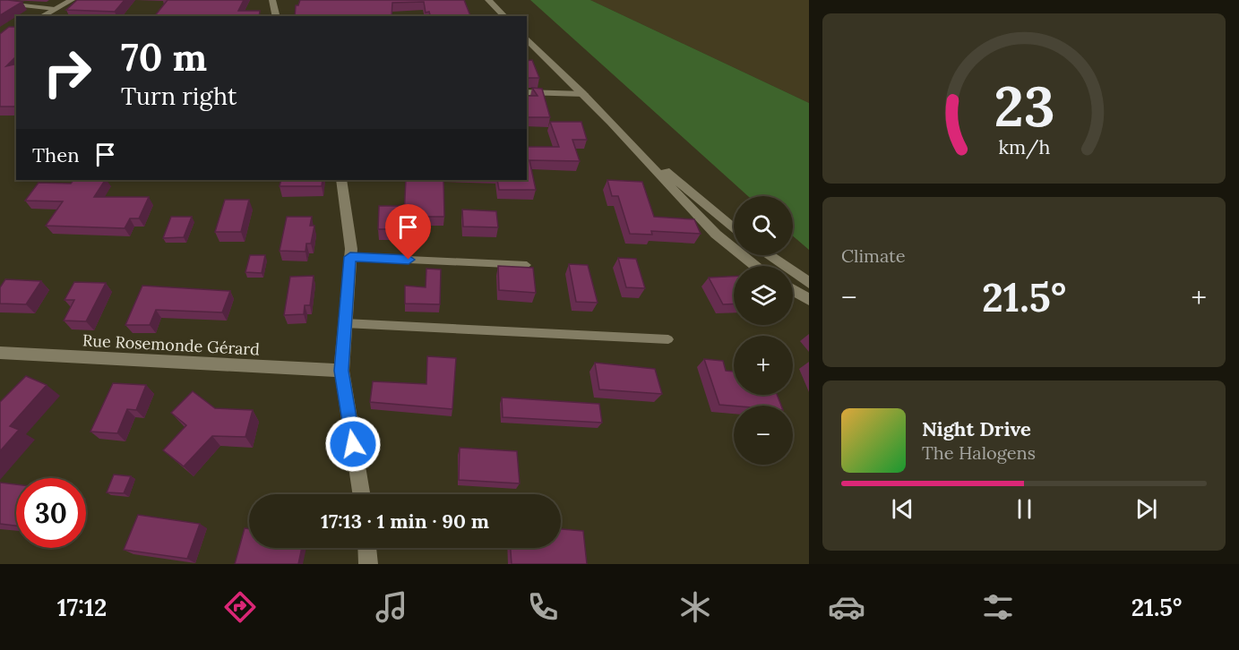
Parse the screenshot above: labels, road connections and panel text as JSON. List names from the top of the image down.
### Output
{
  "streets": {
    "street": ["Rue Rosemonde Gérard"]
  },
  "page": {
    "turn": ["70 m", "Turn right"],
    "then": "Then",
    "map_buttons": ["+", "−"],
    "tile": "Climate",
    "heat": ["−", "21.5°", "+"],
    "song": ["Night Drive", "The Halogens"],
    "limit": "30",
    "trip": "17:13 · 1 min · 90 m",
    "tabs": ["17:12", "21.5°"],
    "gauge": ["23", "km/h"]
  }
}
